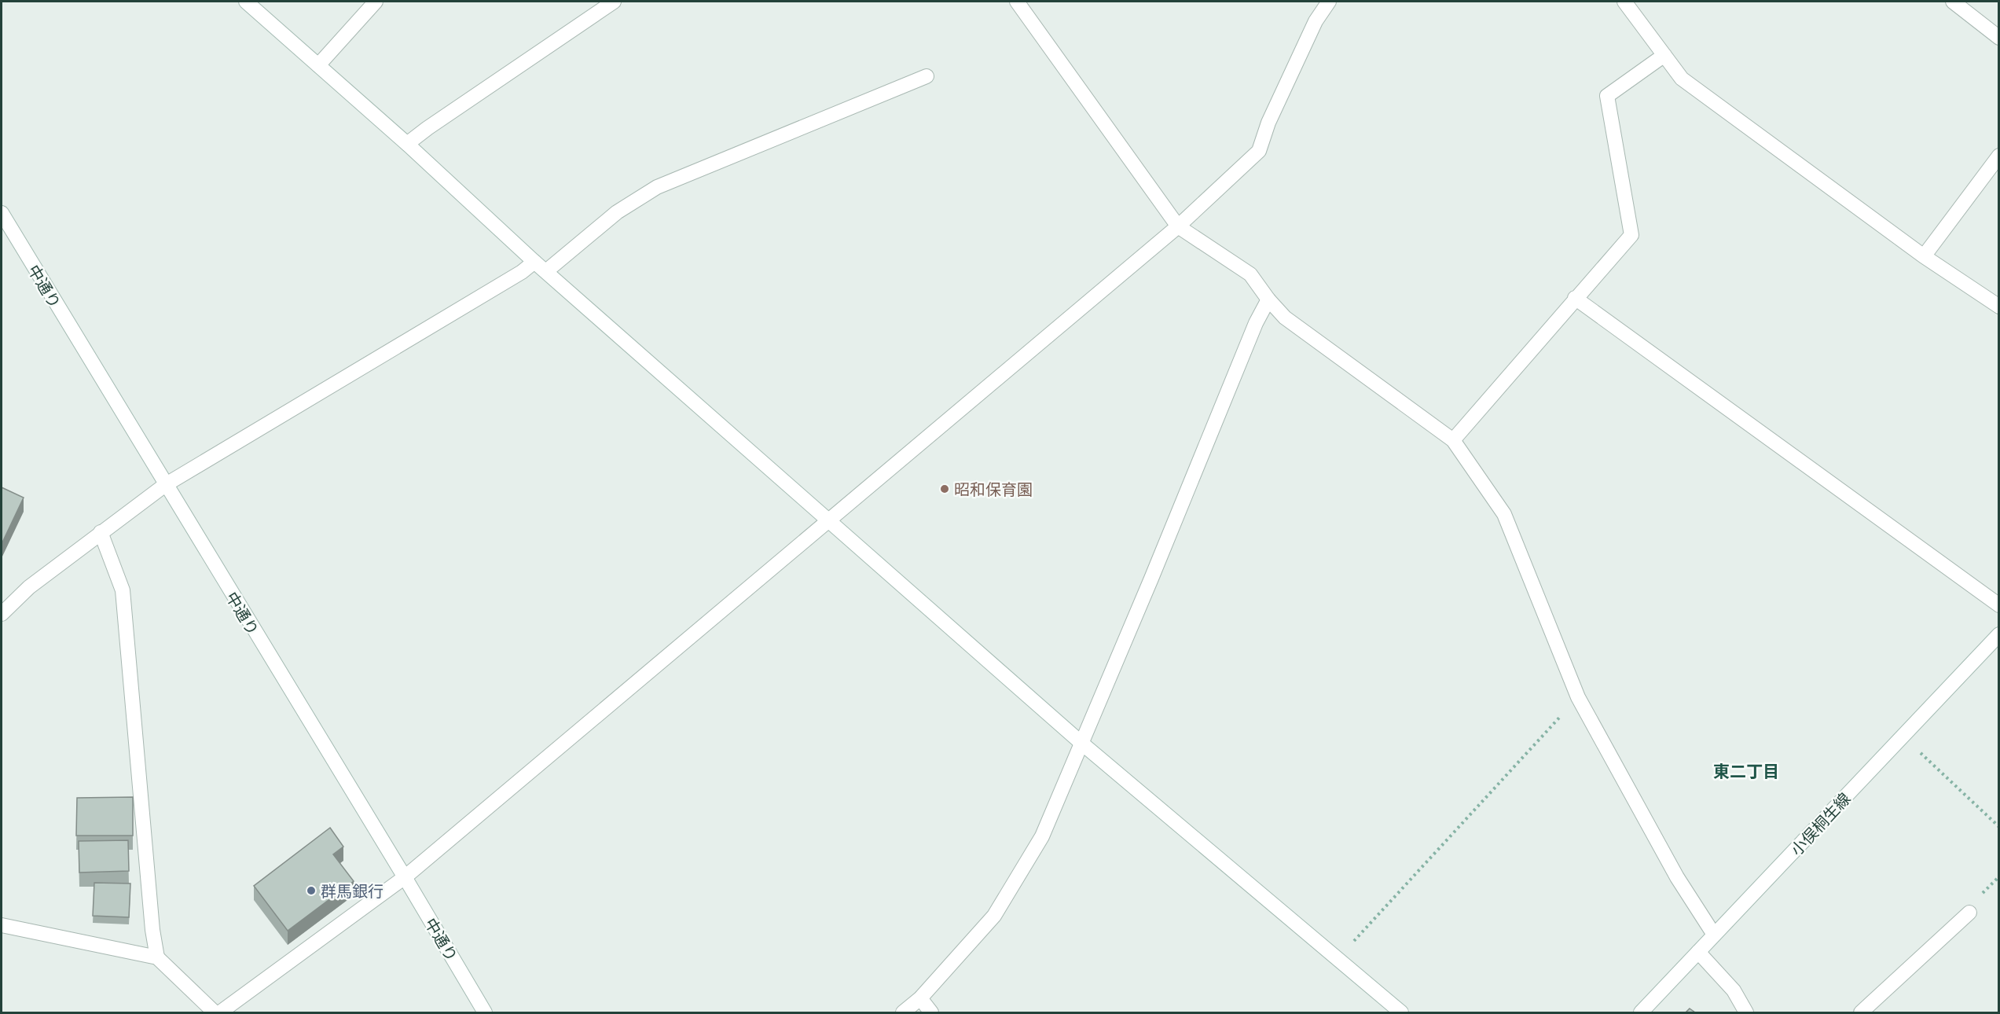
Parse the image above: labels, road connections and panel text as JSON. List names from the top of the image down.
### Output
{
  "streets": {
    "street": ["中通り", "小俣桐生線"]
  },
  "districts": ["東二丁目"],
  "places": ["昭和保育園", "群馬銀行"]
}
